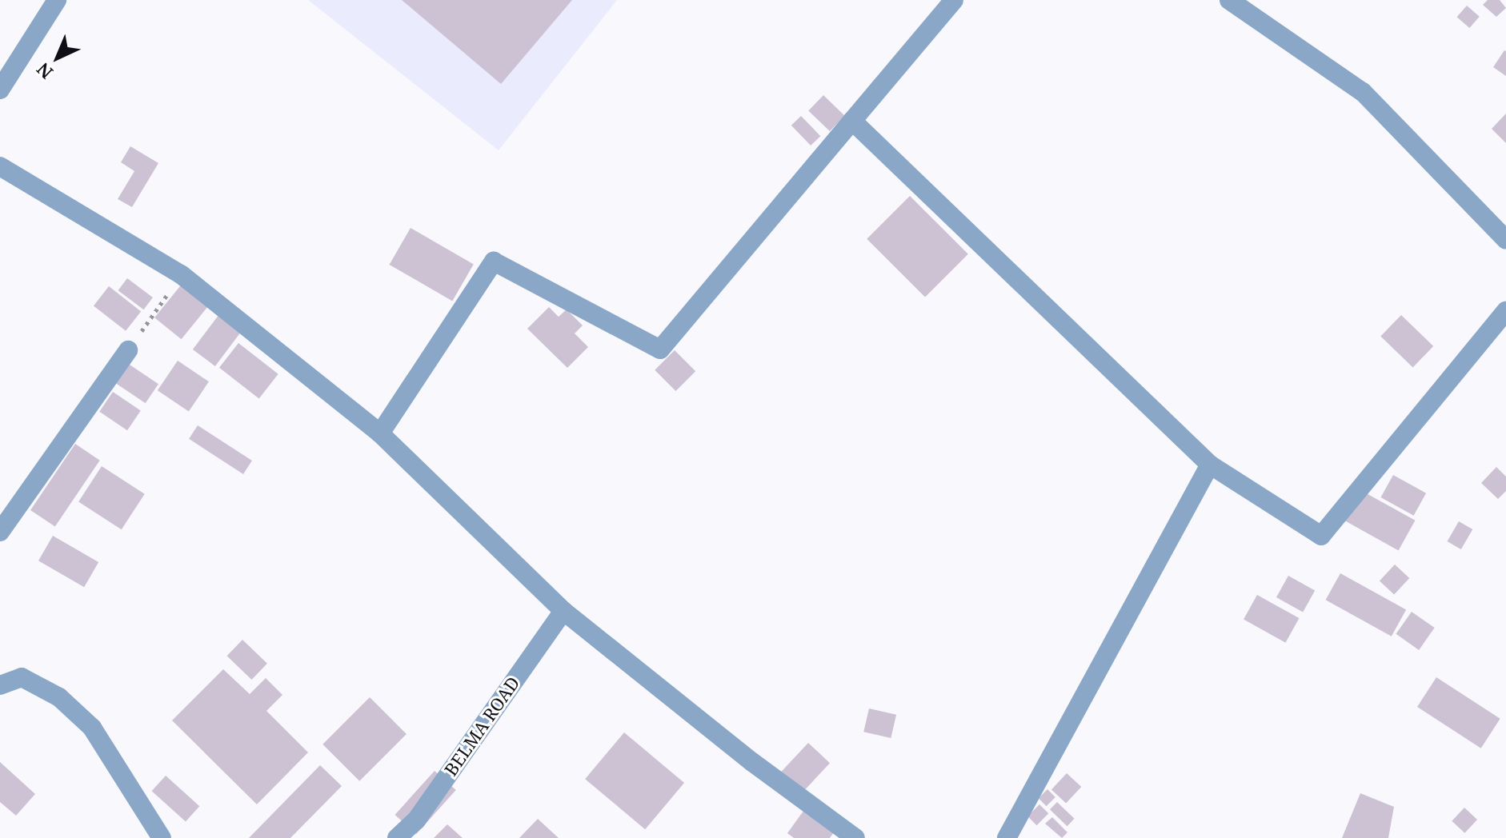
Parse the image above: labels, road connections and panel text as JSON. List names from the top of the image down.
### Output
{
  "streets": {
    "street": ["BELMA ROAD"]
  },
  "north": "bottom left"
}
